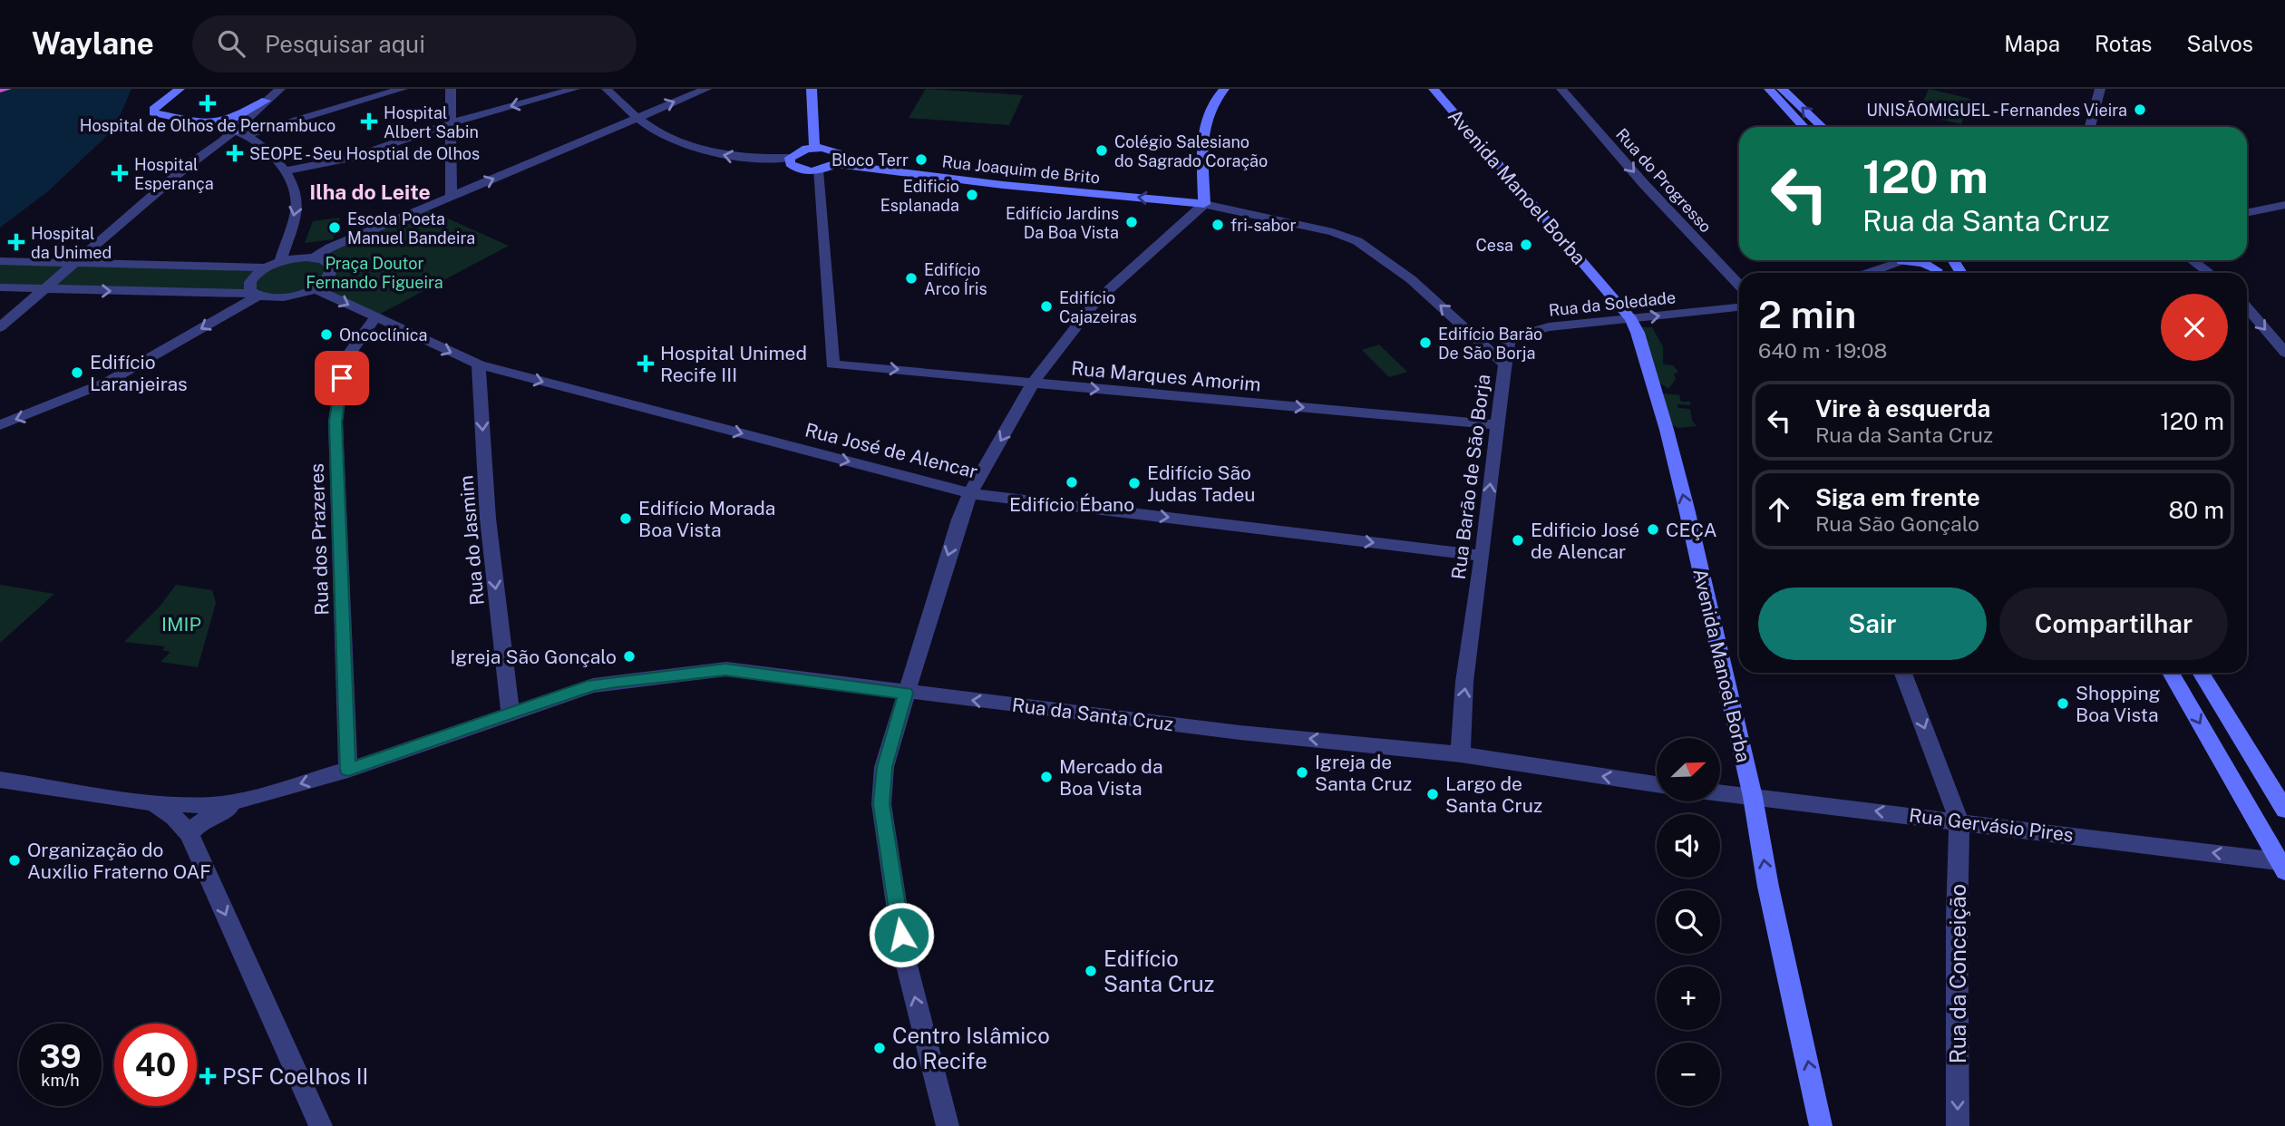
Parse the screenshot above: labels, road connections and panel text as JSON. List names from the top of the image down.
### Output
{
  "streets": {
    "main road": ["Rua Joaquim de Brito", "Avenida Manoel Borba"],
    "street": [
      "Rua do Progresso",
      "Rua da Soledade",
      "Rua Marques Amorim",
      "Rua José de Alencar",
      "Rua Barão de São Borja",
      "Rua dos Prazeres",
      "Rua do Jasmim",
      "Rua da Santa Cruz",
      "Rua Gervásio Pires",
      "Rua da Conceição"
    ]
  },
  "crossings": [
    ["Rua Joaquim de Brito", "Rua Barão de São Borja"],
    ["Avenida Manoel Borba", "Rua da Soledade"],
    ["Avenida Manoel Borba", "Rua Gervásio Pires"],
    ["Rua da Soledade", "Rua Barão de São Borja"],
    ["Rua Marques Amorim", "Rua Barão de São Borja"],
    ["Rua José de Alencar", "Rua Barão de São Borja"],
    ["Rua José de Alencar", "Rua dos Prazeres"],
    ["Rua José de Alencar", "Rua do Jasmim"],
    ["Rua Barão de São Borja", "Rua da Santa Cruz"],
    ["Rua dos Prazeres", "Rua da Santa Cruz"],
    ["Rua do Jasmim", "Rua da Santa Cruz"],
    ["Rua Gervásio Pires", "Rua da Conceição"]
  ],
  "one_way": [
    "Rua Joaquim de Brito",
    "Rua do Progresso",
    "Avenida Manoel Borba",
    "Rua da Soledade",
    "Rua Marques Amorim",
    "Rua José de Alencar",
    "Rua Barão de São Borja",
    "Rua do Jasmim",
    "Rua da Santa Cruz",
    "Rua Gervásio Pires",
    "Rua da Conceição"
  ],
  "districts": ["Ilha do Leite"],
  "parks": ["Praça Doutor Fernando Figueira", "IMIP"],
  "places": {
    "health": [
      "Hospital de Olhos de Pernambuco",
      "Hospital Albert Sabin",
      "SEOPE - Seu Hosptial de Olhos",
      "Hospital Esperança",
      "Hospital da Unimed",
      "Hospital Unimed Recife III",
      "PSF Coelhos II"
    ],
    "other": [
      "UNISÃOMIGUEL - Fernandes Vieira",
      "Colégio Salesiano do Sagrado Coração",
      "Bloco Terr",
      "Edificio Esplanada",
      "Edifício Jardins Da Boa Vista",
      "fri-sabor",
      "Escola Poeta Manuel Bandeira",
      "Cesa",
      "Edifício Arco Íris",
      "Edifício Cajazeiras",
      "Oncoclínica",
      "Edifício Barão De São Borja",
      "Edifício Laranjeiras",
      "Edifício Ébano",
      "Edifício São Judas Tadeu",
      "Edifício Morada Boa Vista",
      "CEÇA",
      "Edificio José de Alencar",
      "Igreja São Gonçalo",
      "Shopping Boa Vista",
      "Igreja de Santa Cruz",
      "Mercado da Boa Vista",
      "Largo de Santa Cruz",
      "Organização do Auxílio Fraterno OAF",
      "Edifício Santa Cruz",
      "Centro Islâmico do Recife"
    ]
  },
  "north": "top right",
  "page": {
    "header": "Waylane",
    "search": "Pesquisar aqui",
    "nav": ["Mapa", "Rotas", "Salvos"],
    "turn": ["120 m", "Rua da Santa Cruz"],
    "heading": ["2 min", "640 m · 19:08"],
    "list": [
      {
        "name": "Vire à esquerda",
        "note": "Rua da Santa Cruz",
        "value": "120 m"
      },
      {
        "name": "Siga em frente",
        "note": "Rua São Gonçalo",
        "value": "80 m"
      }
    ],
    "buttons": ["Sair", "Compartilhar"],
    "map_buttons": ["+", "−"],
    "speed": "39 km/h",
    "limit": "40"
  }
}
